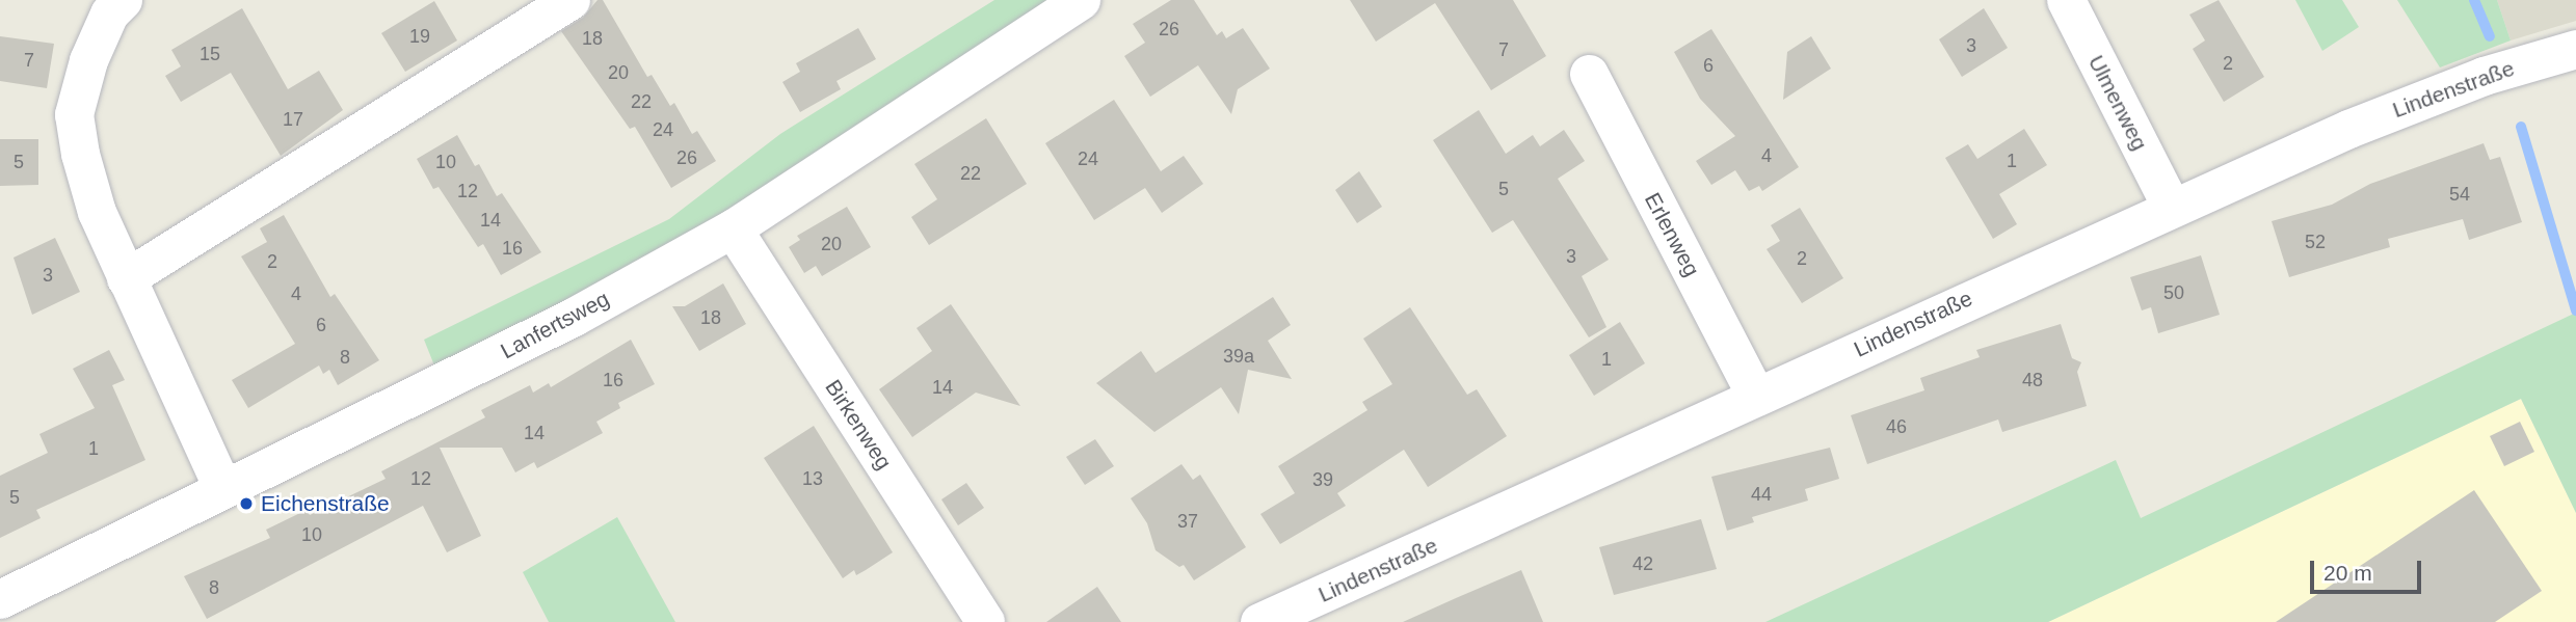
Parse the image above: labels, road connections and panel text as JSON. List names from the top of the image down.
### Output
{
  "streets": {
    "street": [
      "Lindenstraße",
      "Ulmenweg",
      "Erlenweg",
      "Lanfertsweg",
      "Birkenweg"
    ]
  },
  "crossings": [
    ["Lindenstraße", "Ulmenweg"],
    ["Lindenstraße", "Erlenweg"],
    ["Lanfertsweg", "Birkenweg"]
  ],
  "places": ["Eichenstraße"],
  "house_numbers": [
    "26",
    "19",
    "18",
    "3",
    "7",
    "15",
    "7",
    "2",
    "6",
    "20",
    "22",
    "17",
    "24",
    "4",
    "26",
    "24",
    "1",
    "5",
    "10",
    "22",
    "5",
    "12",
    "54",
    "14",
    "52",
    "20",
    "16",
    "3",
    "2",
    "2",
    "3",
    "50",
    "4",
    "18",
    "6",
    "39a",
    "8",
    "1",
    "16",
    "48",
    "14",
    "46",
    "14",
    "1",
    "12",
    "13",
    "39",
    "44",
    "5",
    "37",
    "10",
    "42",
    "8"
  ],
  "scale_bar": "20 m"
}
